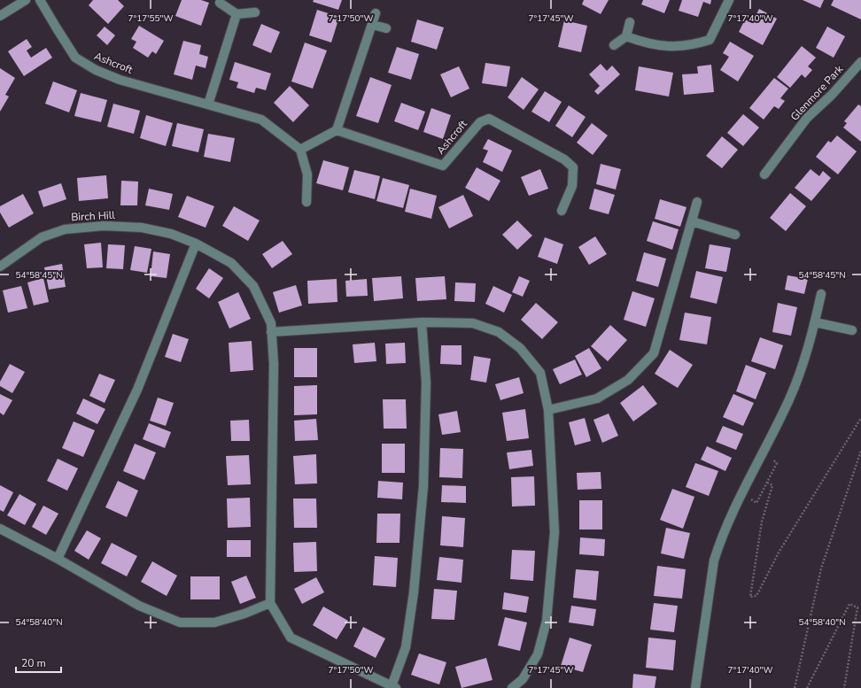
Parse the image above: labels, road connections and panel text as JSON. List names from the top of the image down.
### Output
{
  "streets": {
    "street": ["Ashcroft", "Glenmore Park", "Birch Hill"]
  },
  "scale_bar": "20 m",
  "coordinates": [
    "7°17'55\"W",
    "7°17'50\"W",
    "7°17'45\"W",
    "7°17'40\"W",
    "54°58'45\"N",
    "54°58'40\"N"
  ]
}
